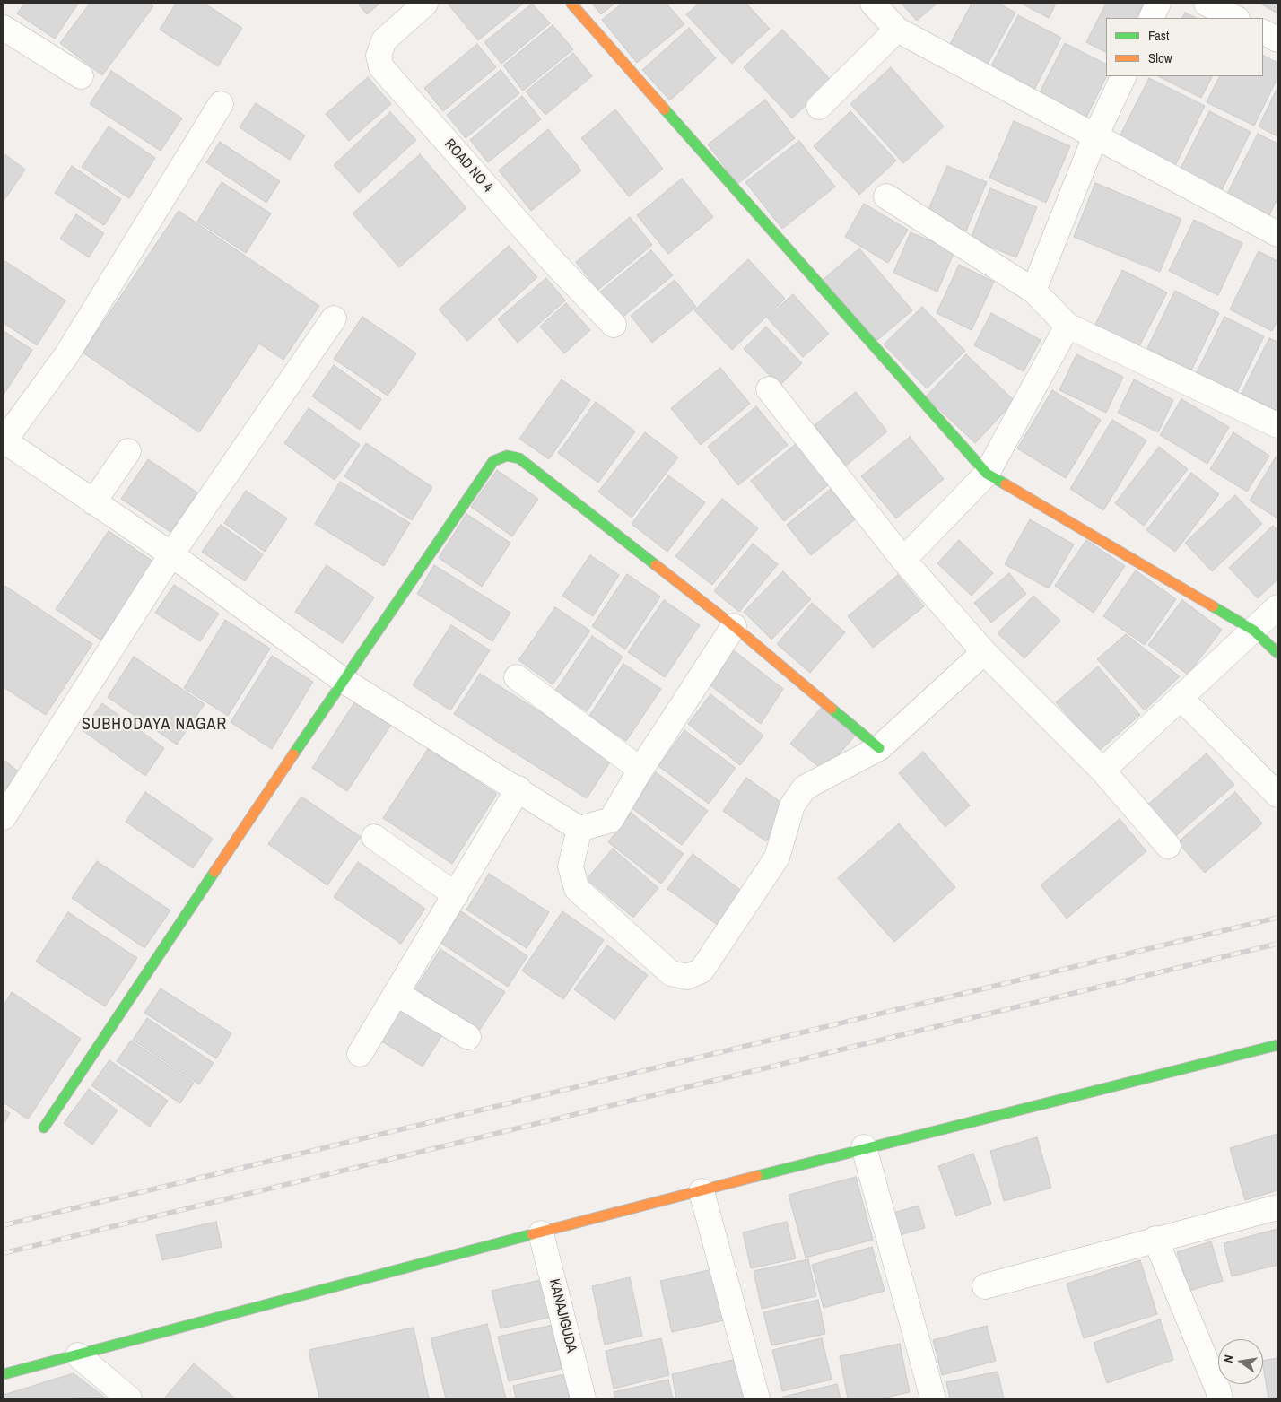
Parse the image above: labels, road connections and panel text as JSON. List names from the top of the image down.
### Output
{
  "streets": {
    "street": ["ROAD NO 4", "KANAJIGUDA"]
  },
  "districts": ["SUBHODAYA NAGAR"],
  "legend": ["Fast", "Slow"],
  "north": "left"
}
